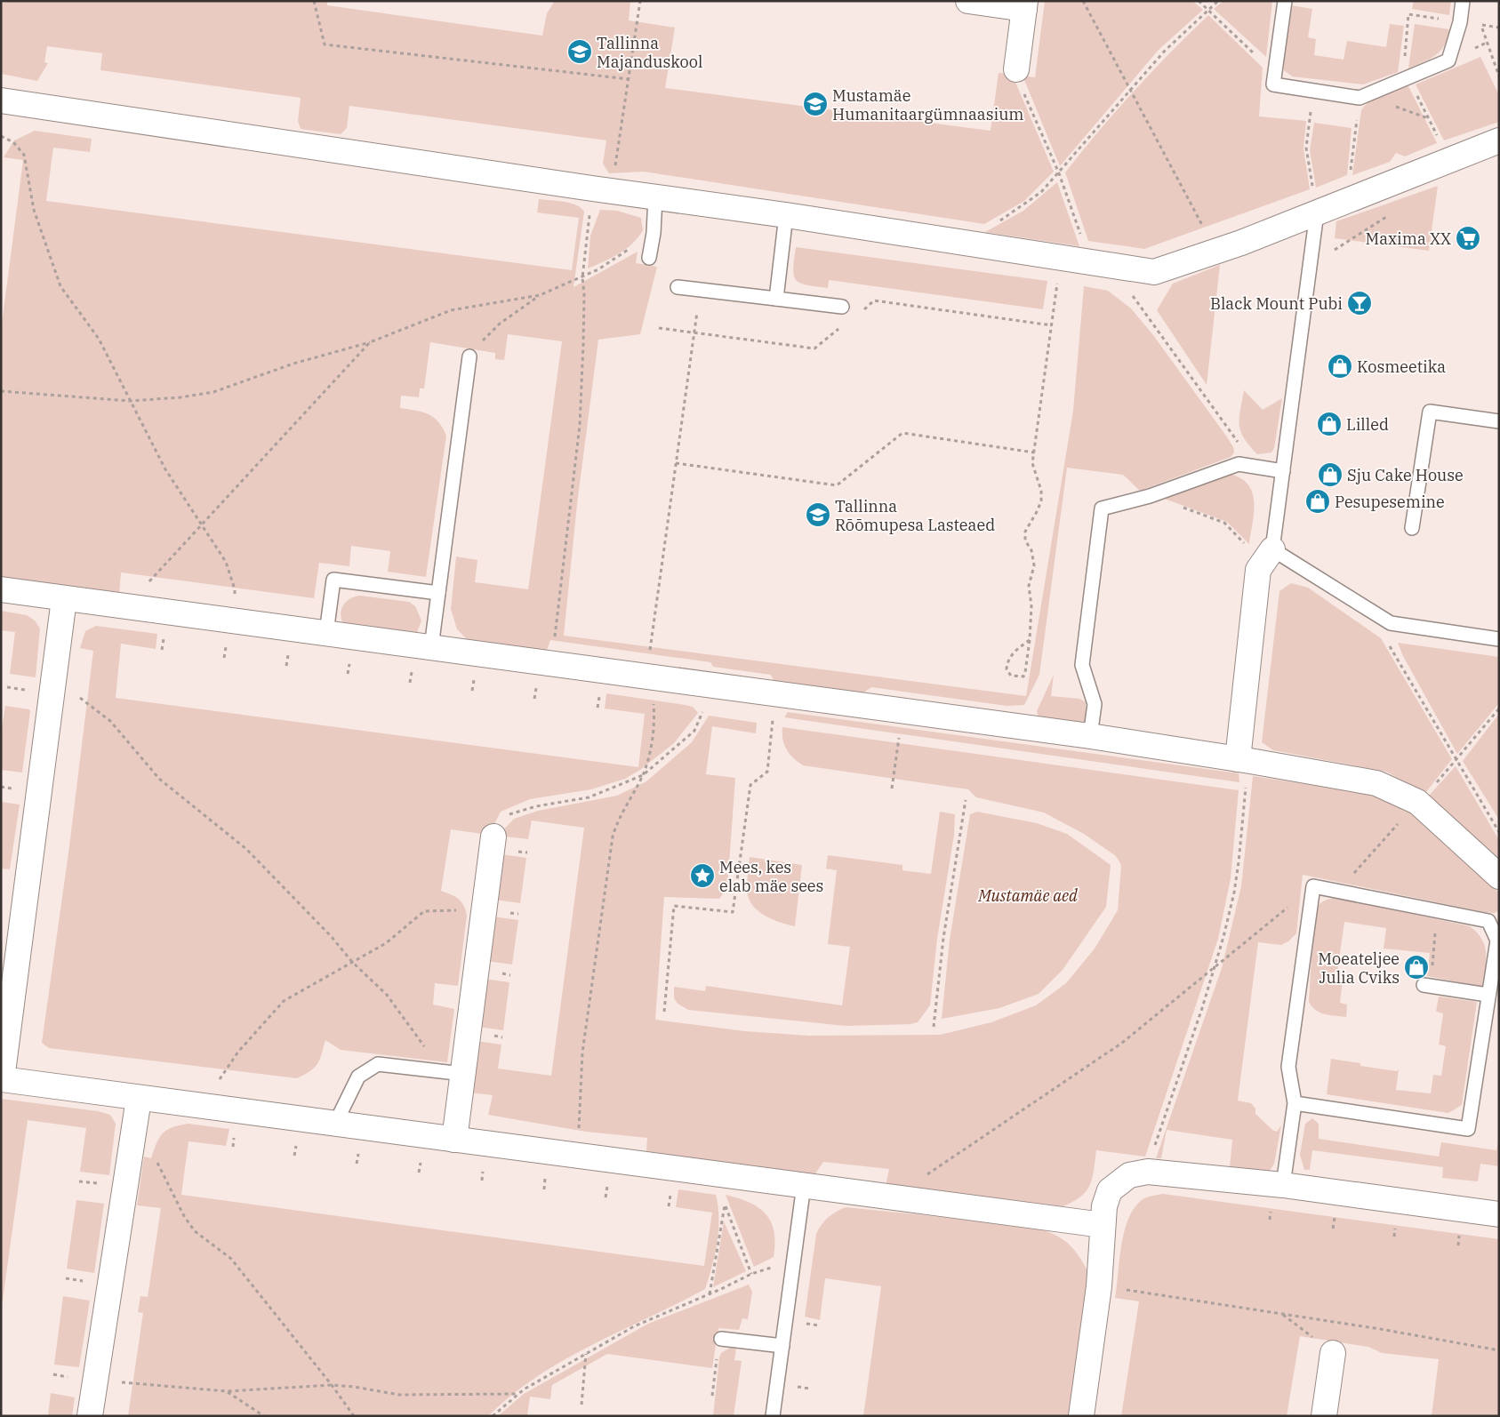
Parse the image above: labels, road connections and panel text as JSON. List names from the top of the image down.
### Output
{
  "parks": ["Mustamäe aed"],
  "places": {
    "school or university": ["Tallinna Majanduskool", "Mustamäe Humanitaargümnaasium", "Tallinna Rõõmupesa Lasteaed"],
    "supermarket": ["Maxima XX"],
    "bar": ["Black Mount Pubi"],
    "shop": [
      "Kosmeetika",
      "Lilled",
      "Sju Cake House",
      "Pesupesemine",
      "Moeateljee Julia Cviks"
    ],
    "place": ["Mees, kes elab mäe sees"]
  }
}
